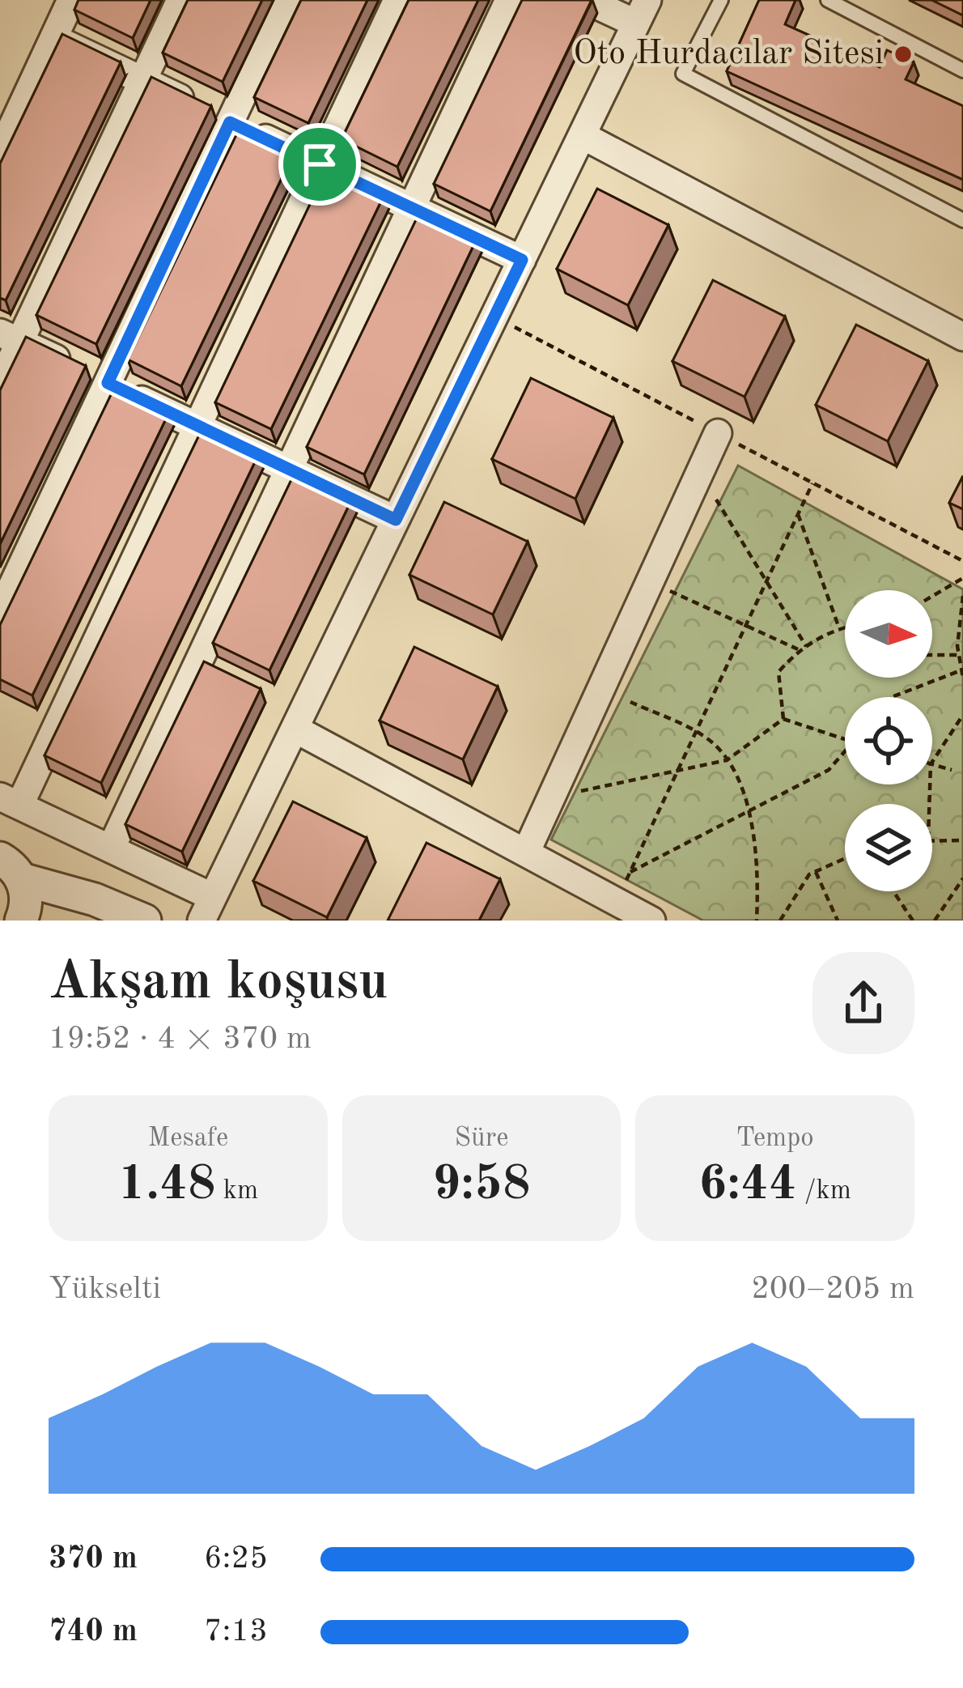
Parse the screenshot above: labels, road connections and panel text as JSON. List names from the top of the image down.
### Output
{
  "places": ["Oto Hurdacılar Sitesi"],
  "north": "right",
  "page": {
    "heading": ["Akşam koşusu", "19:52 · 4 × 370 m"],
    "stats": [
      ["Mesafe", "1.48 km"],
      ["Süre", "9:58"],
      ["Tempo", "6:44 /km"]
    ],
    "chart": ["Yükselti", "200–205 m"],
    "list": [
      {
        "name": "370 m",
        "note": "6:25"
      },
      {
        "name": "740 m",
        "note": "7:13"
      }
    ]
  }
}
